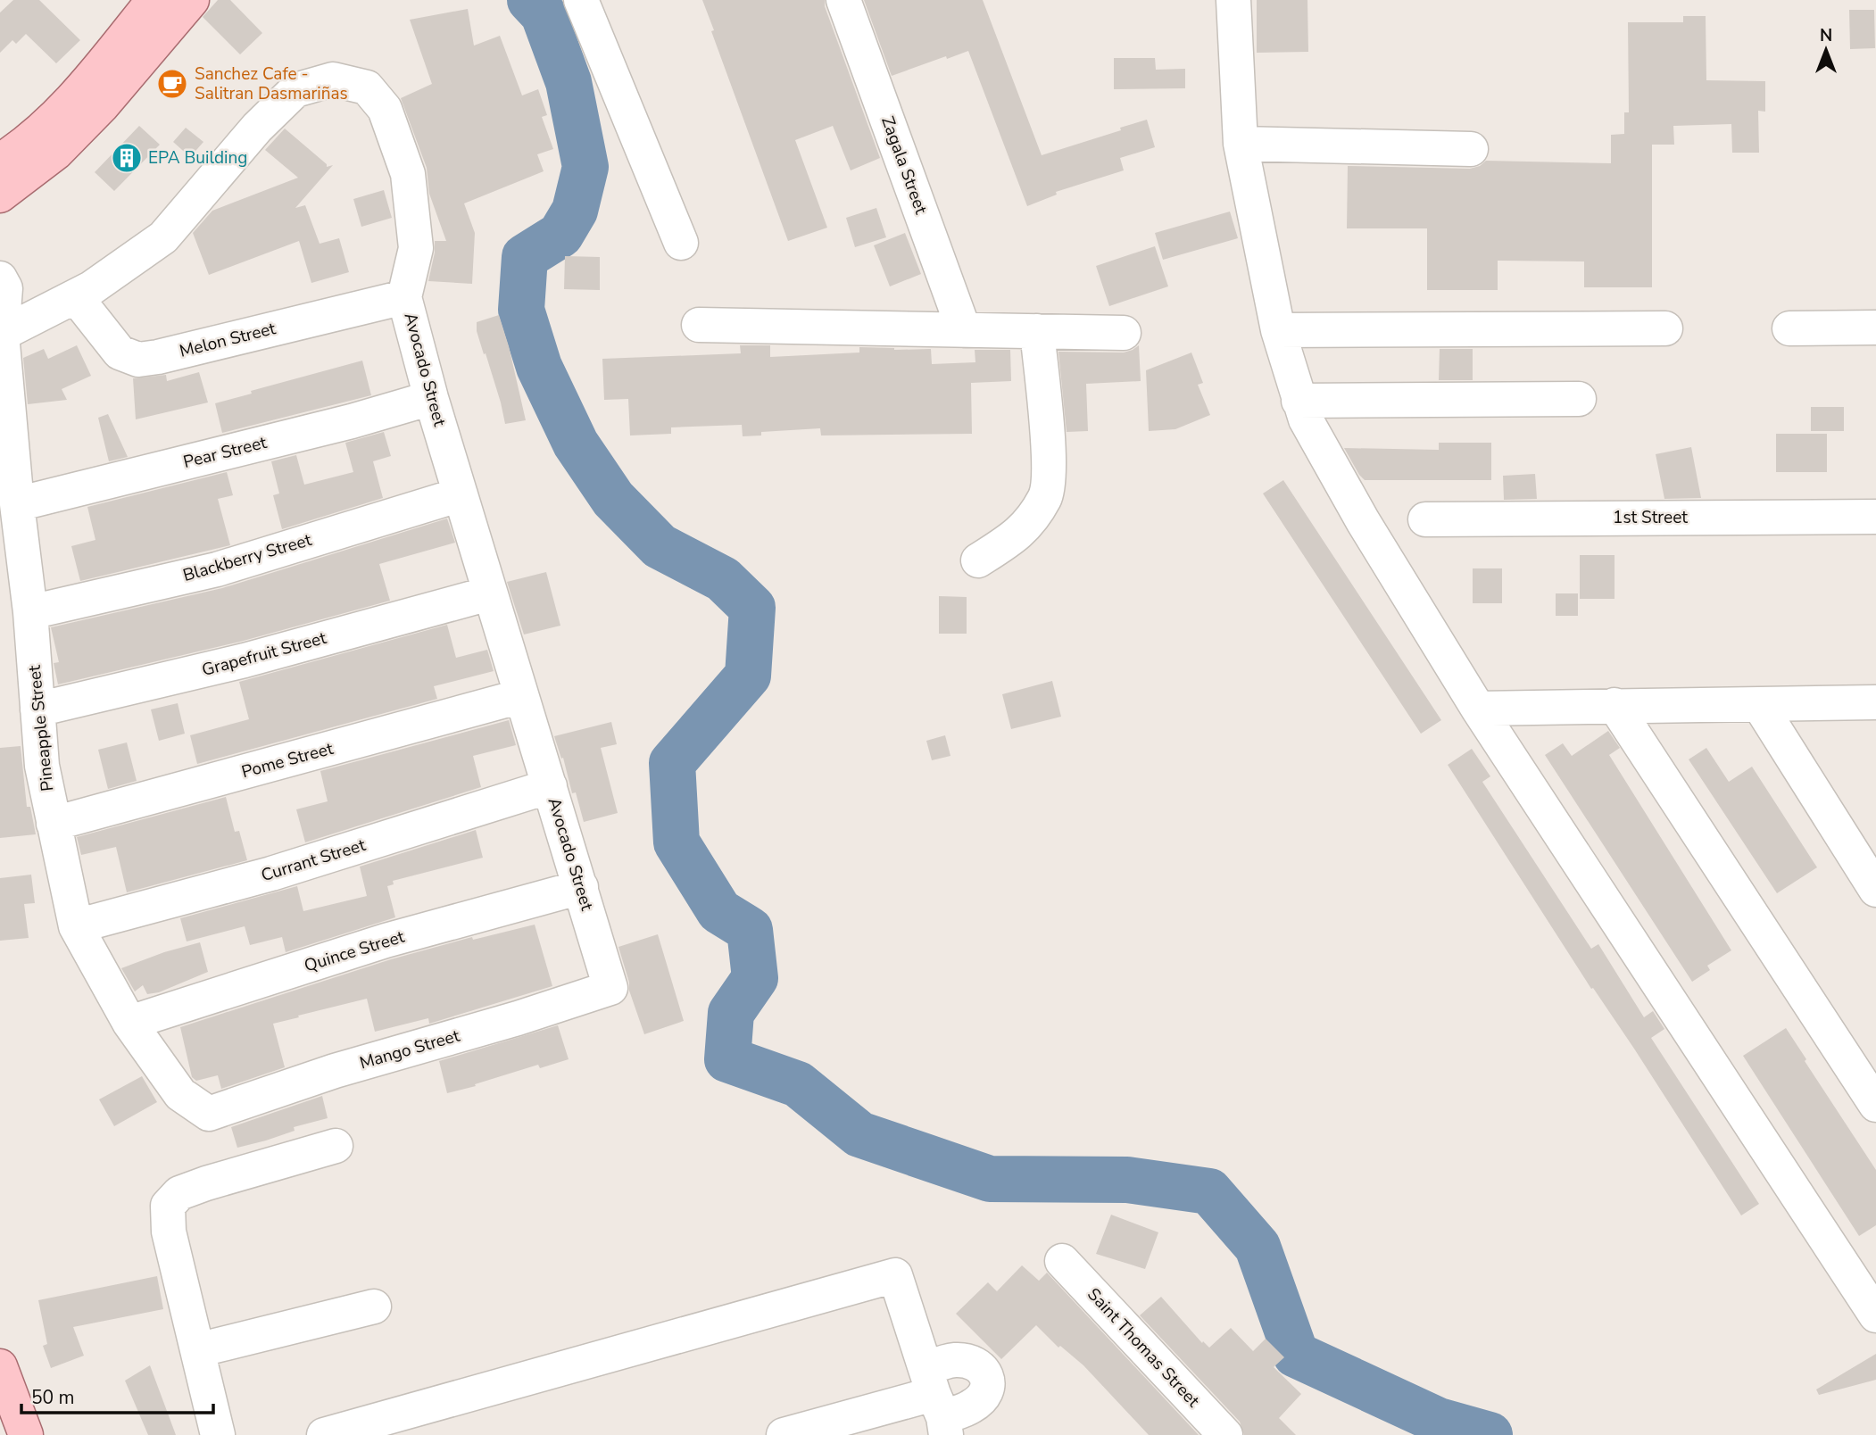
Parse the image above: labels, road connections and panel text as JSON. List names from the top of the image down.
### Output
{
  "streets": {
    "street": [
      "Zagala Street",
      "Melon Street",
      "Avocado Street",
      "Pear Street",
      "1st Street",
      "Blackberry Street",
      "Grapefruit Street",
      "Pineapple Street",
      "Pome Street",
      "Currant Street",
      "Quince Street",
      "Mango Street",
      "Saint Thomas Street"
    ]
  },
  "crossings": [
    ["Melon Street", "Avocado Street"],
    ["Avocado Street", "Pear Street"],
    ["Avocado Street", "Blackberry Street"],
    ["Avocado Street", "Grapefruit Street"],
    ["Avocado Street", "Pineapple Street"],
    ["Avocado Street", "Pome Street"],
    ["Avocado Street", "Currant Street"],
    ["Avocado Street", "Quince Street"],
    ["Avocado Street", "Mango Street"],
    ["Pear Street", "Pineapple Street"],
    ["Blackberry Street", "Pineapple Street"],
    ["Grapefruit Street", "Pineapple Street"],
    ["Pineapple Street", "Pome Street"],
    ["Pineapple Street", "Currant Street"],
    ["Pineapple Street", "Quince Street"],
    ["Pineapple Street", "Mango Street"]
  ],
  "places": {
    "cafe": ["Sanchez Cafe - Salitran Dasmariñas"],
    "building": ["EPA Building"]
  },
  "scale_bar": "50 m",
  "north": "top"
}
